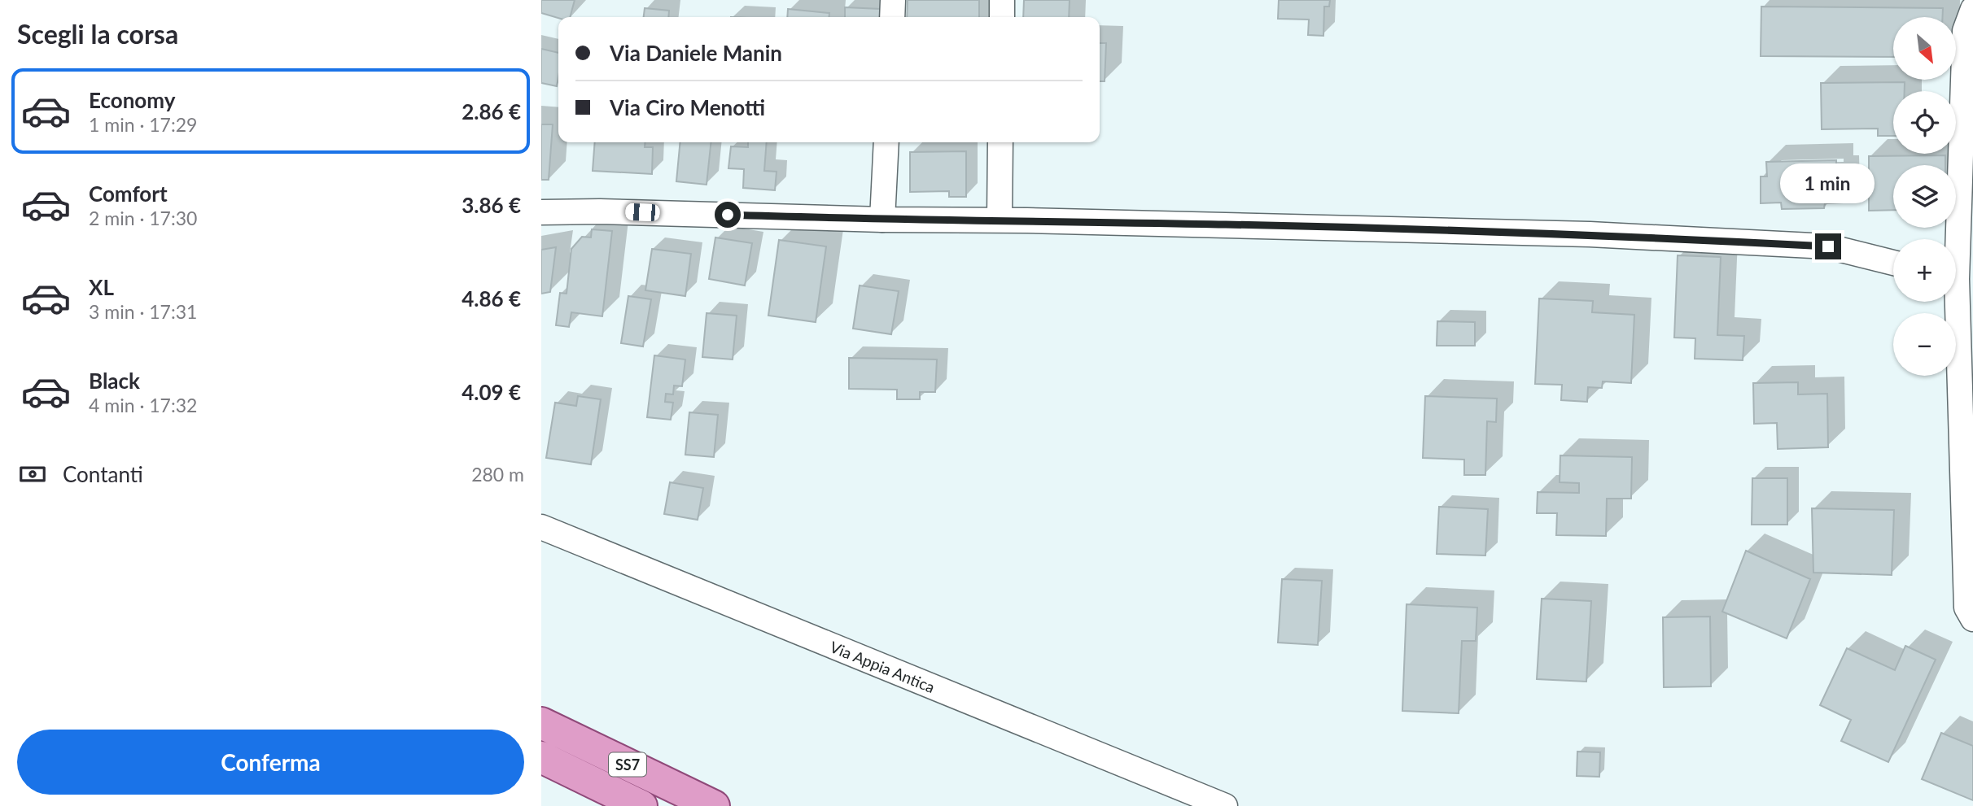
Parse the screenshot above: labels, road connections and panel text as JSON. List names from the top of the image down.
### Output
{
  "streets": {
    "main road": ["SS7"],
    "street": ["Via Appia Antica"]
  },
  "north": "bottom right",
  "page": {
    "heading": "Scegli la corsa",
    "map_buttons": ["+", "−"],
    "banner": ["Via Daniele Manin", "Via Ciro Menotti"],
    "list": [
      {
        "name": "Economy",
        "note": "1 min · 17:29",
        "value": "2.86 €"
      },
      {
        "name": "Comfort",
        "note": "2 min · 17:30",
        "value": "3.86 €"
      },
      {
        "name": "XL",
        "note": "3 min · 17:31",
        "value": "4.86 €"
      },
      {
        "name": "Black",
        "note": "4 min · 17:32",
        "value": "4.09 €"
      }
    ],
    "bubble": "1 min",
    "pay": ["Contanti", "280 m"],
    "buttons": "Conferma"
  }
}
